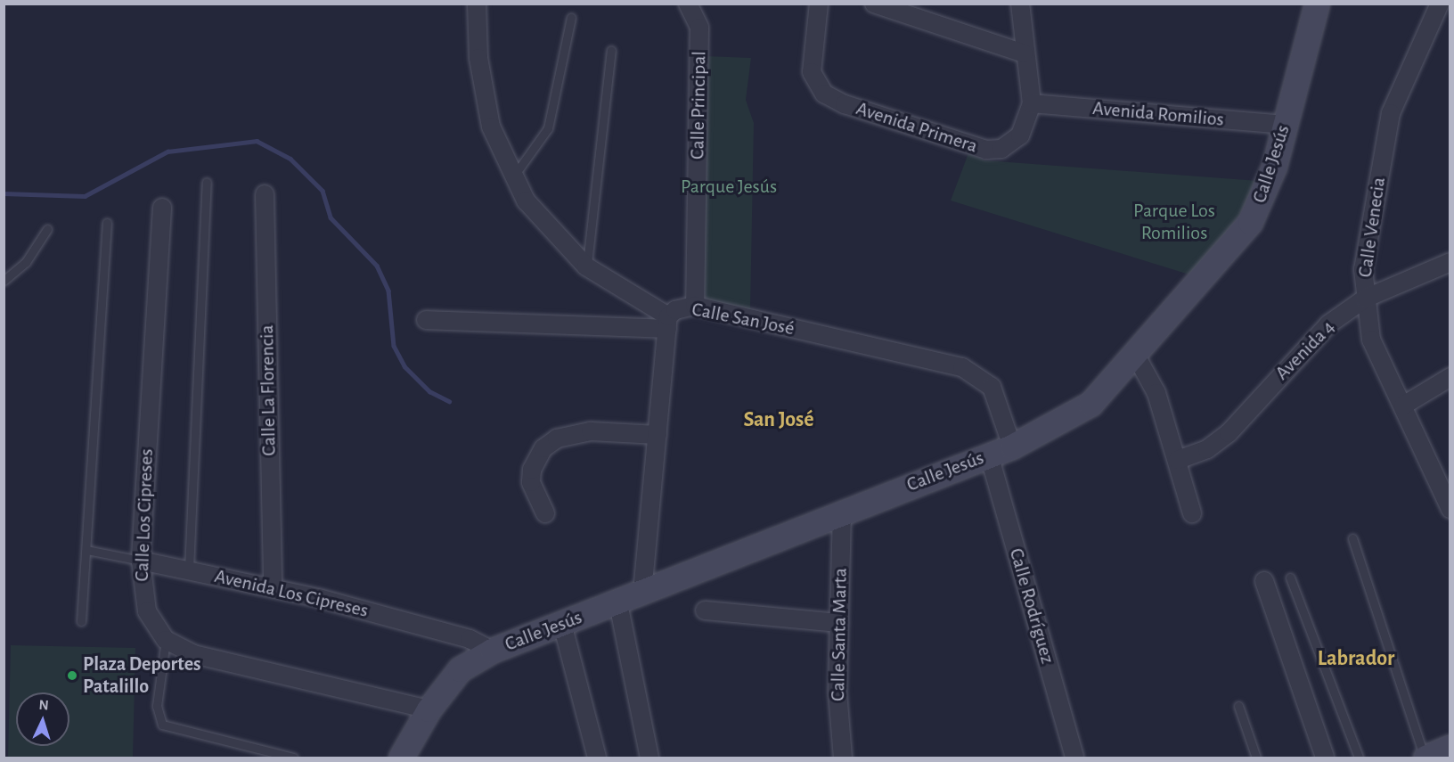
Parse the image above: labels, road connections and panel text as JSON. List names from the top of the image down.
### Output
{
  "streets": {
    "street": [
      "Calle Principal",
      "Avenida Romilios",
      "Avenida Primera",
      "Calle Jesús",
      "Calle Venecia",
      "Calle San José",
      "Avenida 4",
      "Calle La Florencia",
      "Calle Los Cipreses",
      "Avenida Los Cipreses",
      "Calle Rodríguez",
      "Calle Santa Marta"
    ]
  },
  "crossings": [
    ["Calle Principal", "Calle San José"],
    ["Avenida Romilios", "Avenida Primera"],
    ["Avenida Romilios", "Calle Jesús"],
    ["Calle Jesús", "Calle San José"],
    ["Calle Jesús", "Calle Los Cipreses"],
    ["Calle Jesús", "Avenida Los Cipreses"],
    ["Calle Jesús", "Calle Rodríguez"],
    ["Calle Jesús", "Calle Santa Marta"],
    ["Calle Venecia", "Avenida 4"],
    ["Calle La Florencia", "Avenida Los Cipreses"],
    ["Calle Los Cipreses", "Avenida Los Cipreses"]
  ],
  "districts": ["San José", "Labrador"],
  "parks": ["Parque Jesús", "Parque Los Romilios"],
  "places": ["Plaza Deportes Patalillo"],
  "north": "top"
}
